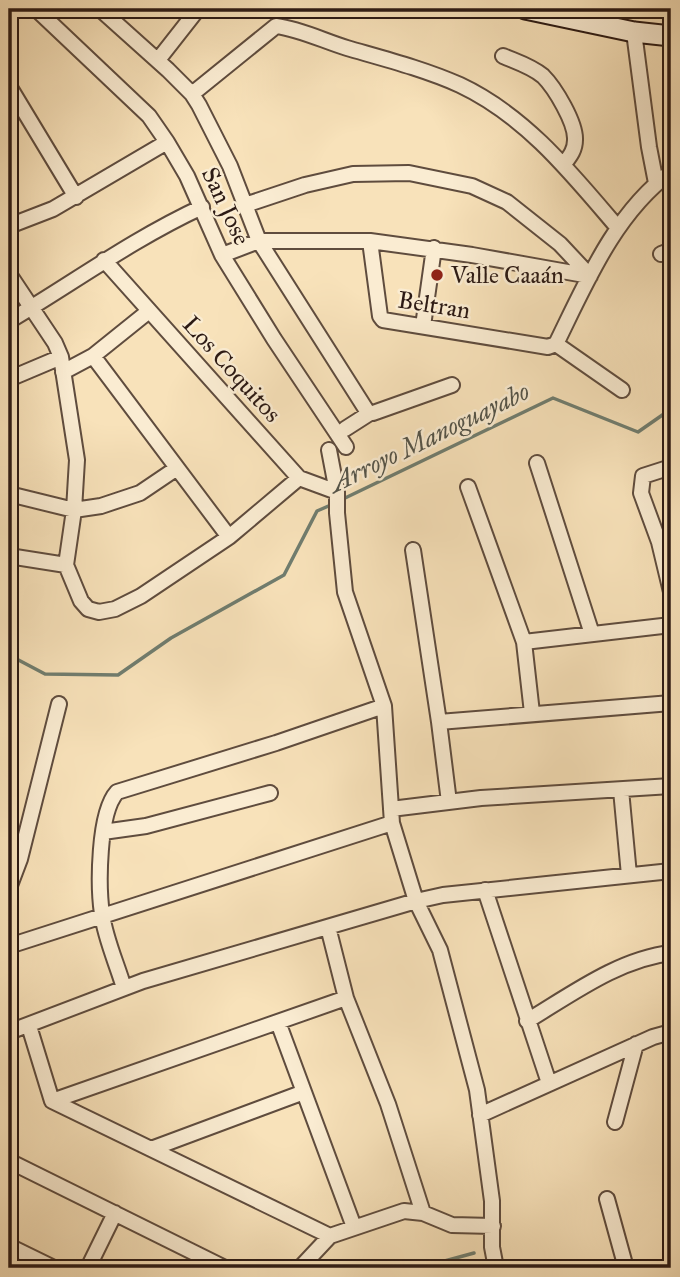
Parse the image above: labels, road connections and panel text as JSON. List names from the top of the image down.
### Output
{
  "streets": {
    "street": ["San Jose", "Beltran", "Los Coquitos"]
  },
  "water": ["Arroyo Manoguayabo"],
  "places": ["Valle Caaán"]
}
